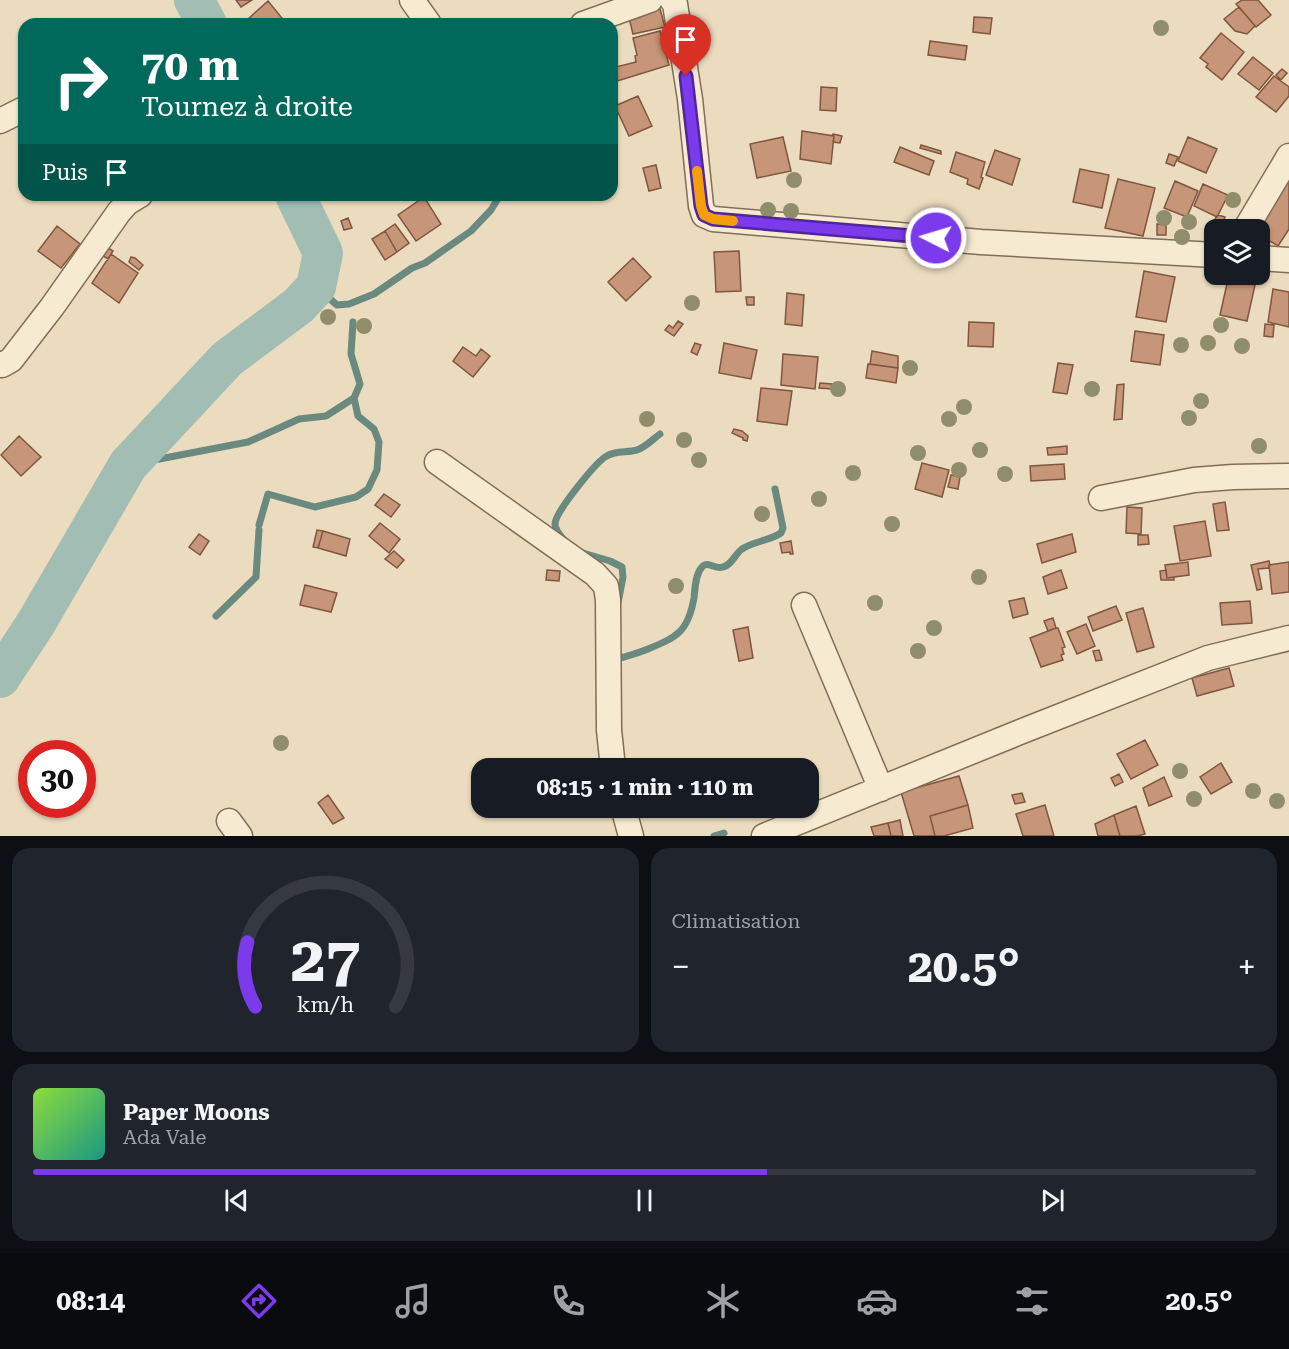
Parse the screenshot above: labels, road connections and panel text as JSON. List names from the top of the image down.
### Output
{
  "page": {
    "turn": ["70 m", "Tournez à droite"],
    "then": "Puis",
    "limit": "30",
    "trip": "08:15 · 1 min · 110 m",
    "tile": "Climatisation",
    "heat": ["−", "20.5°", "+"],
    "song": ["Paper Moons", "Ada Vale"],
    "tabs": ["08:14", "20.5°"],
    "gauge": ["27", "km/h"]
  }
}
